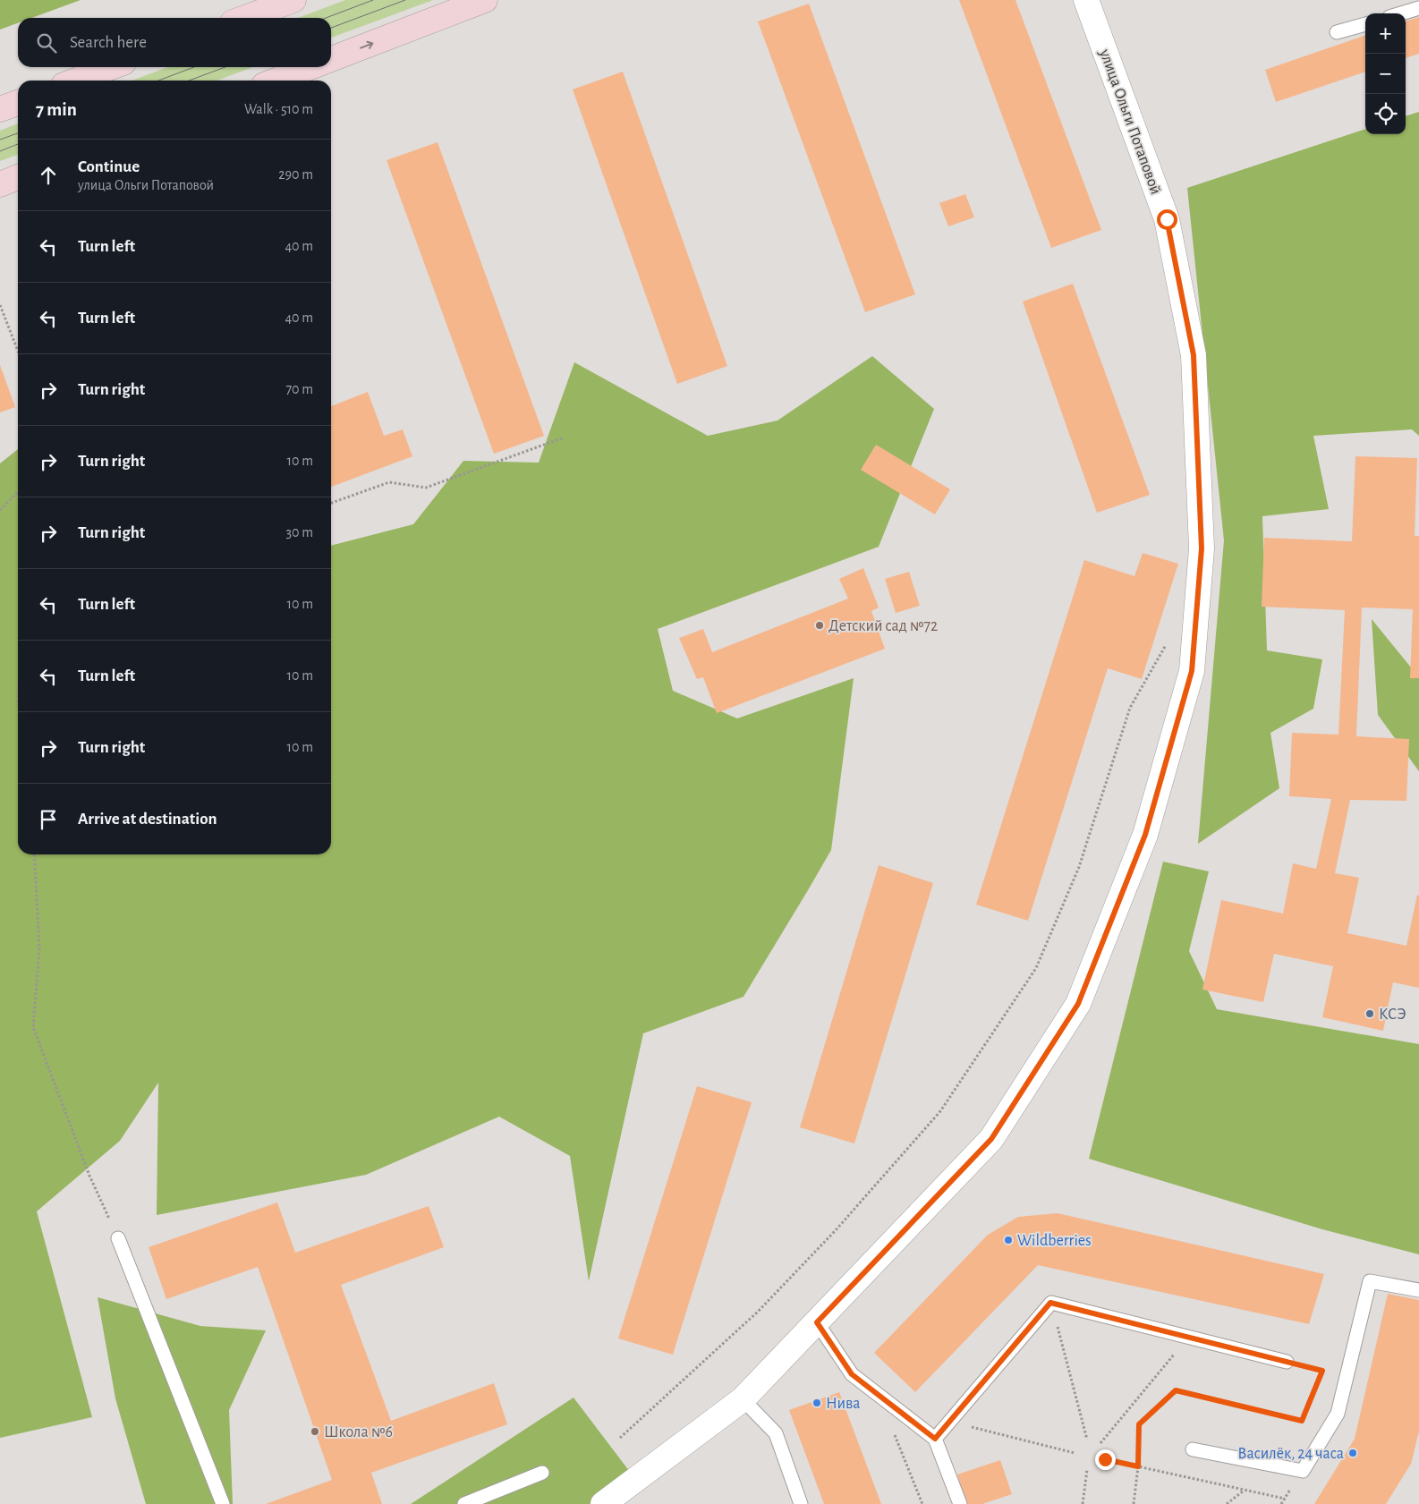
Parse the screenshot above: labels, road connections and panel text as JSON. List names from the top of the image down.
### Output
{
  "streets": {
    "street": ["улица Ольги Потаповой"]
  },
  "places": [
    "Детский сад №72",
    "КСЭ",
    "Wildberries",
    "Нива",
    "Школа №6",
    "Василёк, 24 часа"
  ],
  "page": {
    "map_buttons": ["+", "−"],
    "search": "Search here",
    "heading": ["7 min", "Walk · 510 m"],
    "list": [
      ["Continue", "улица Ольги Потаповой", "290 m"],
      ["Turn left", "40 m"],
      ["Turn left", "40 m"],
      ["Turn right", "70 m"],
      ["Turn right", "10 m"],
      ["Turn right", "30 m"],
      ["Turn left", "10 m"],
      ["Turn left", "10 m"],
      ["Turn right", "10 m"],
      "Arrive at destination"
    ]
  }
}
